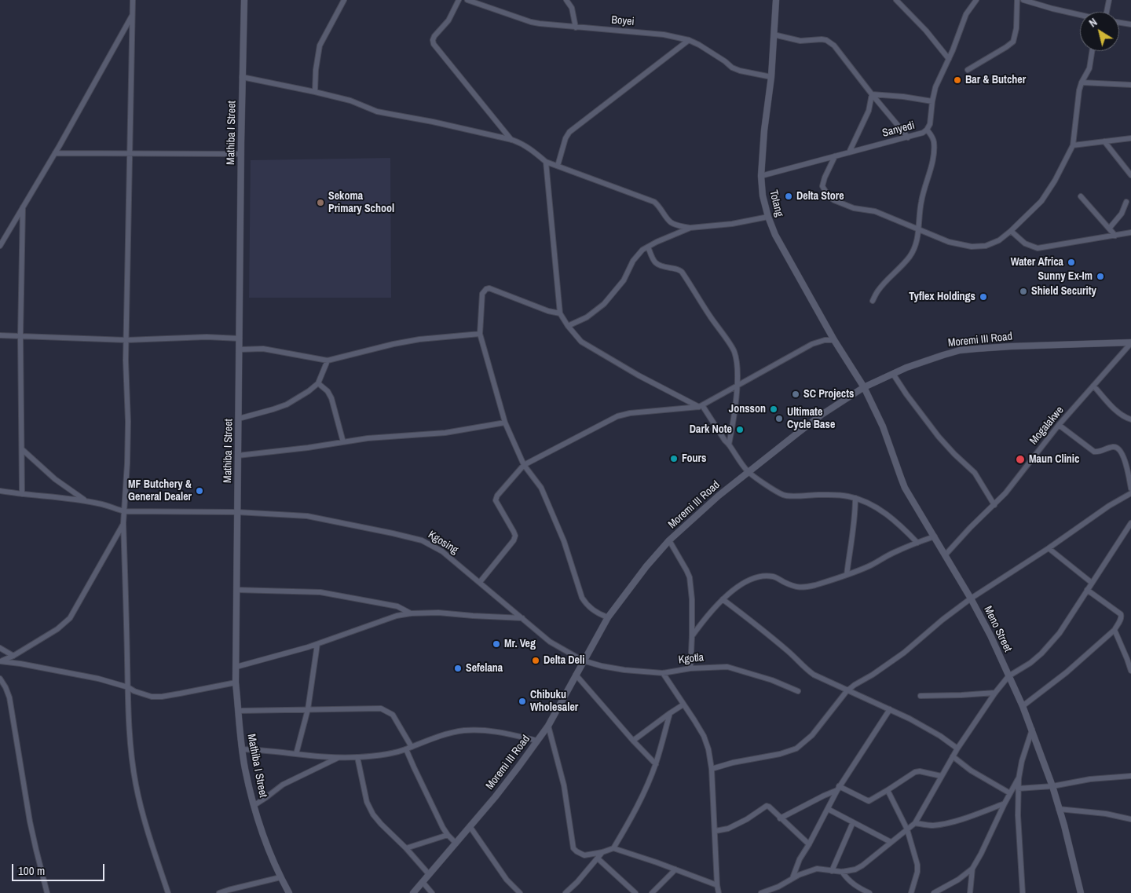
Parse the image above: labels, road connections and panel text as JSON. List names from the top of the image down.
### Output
{
  "streets": {
    "street": [
      "Boyei",
      "Sanyedi",
      "Mathiba I Street",
      "Totang",
      "Moremi III Road",
      "Mogalakwe",
      "Kgosing",
      "Meno Street",
      "Kgotla"
    ]
  },
  "crossings": [
    ["Boyei", "Totang"],
    ["Sanyedi", "Totang"],
    ["Mathiba I Street", "Kgosing"],
    ["Totang", "Moremi III Road"],
    ["Totang", "Meno Street"],
    ["Moremi III Road", "Mogalakwe"],
    ["Moremi III Road", "Kgosing"],
    ["Moremi III Road", "Meno Street"],
    ["Moremi III Road", "Kgotla"],
    ["Mogalakwe", "Meno Street"],
    ["Kgosing", "Kgotla"]
  ],
  "places": [
    "Bar & Butcher",
    "Delta Store",
    "Sekoma Primary School",
    "Water Africa",
    "Sunny Ex-Im",
    "Shield Security",
    "Tyflex Holdings",
    "SC Projects",
    "Jonsson",
    "Ultimate Cycle Base",
    "Dark Note",
    "Fours",
    "Maun Clinic",
    "MF Butchery & General Dealer",
    "Mr. Veg",
    "Delta Deli",
    "Sefelana",
    "Chibuku Wholesaler"
  ],
  "scale_bar": "100 m",
  "north": "top left"
}
